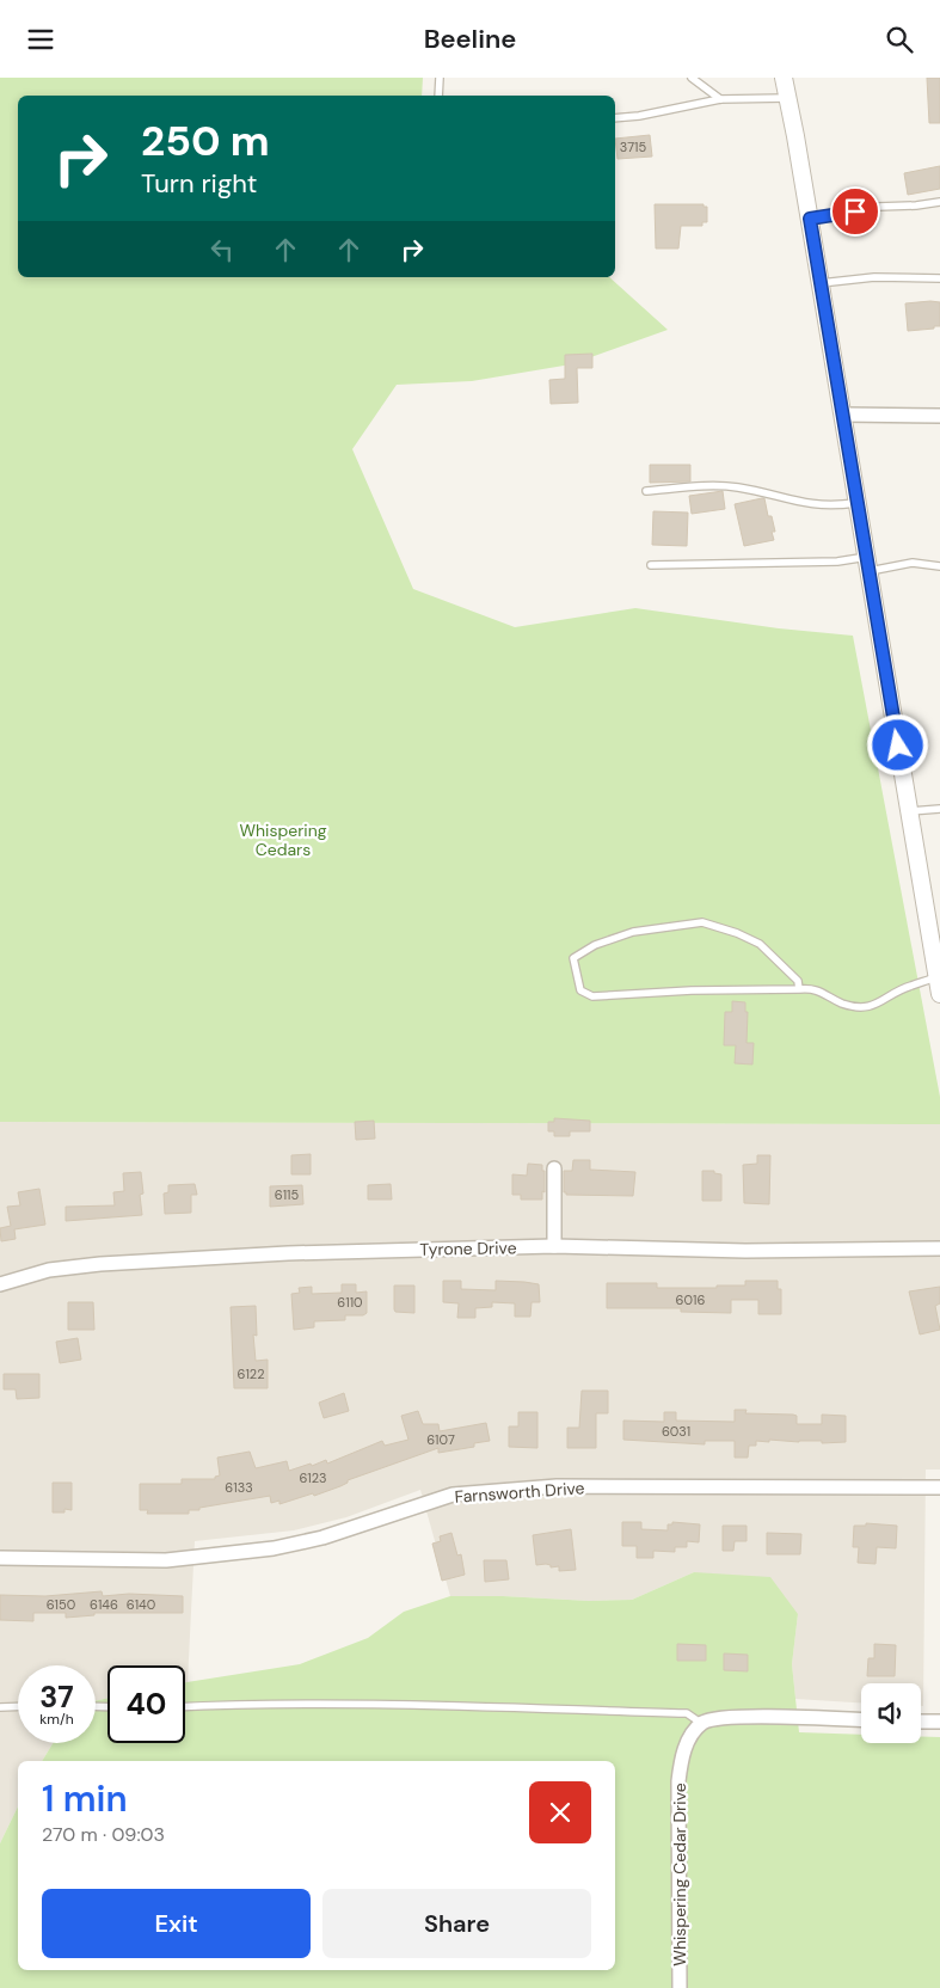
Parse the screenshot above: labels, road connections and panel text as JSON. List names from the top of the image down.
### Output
{
  "streets": {
    "street": ["Tyrone Drive", "Farnsworth Drive", "Whispering Cedar Drive"]
  },
  "parks": ["Whispering Cedars"],
  "house_numbers": [
    "3715",
    "6115",
    "6016",
    "6110",
    "6122",
    "6031",
    "6107",
    "6123",
    "6133",
    "6150",
    "6146",
    "6140"
  ],
  "page": {
    "header": "Beeline",
    "turn": ["250 m", "Turn right"],
    "speed": "37 km/h",
    "limit": "40",
    "heading": ["1 min", "270 m · 09:03"],
    "buttons": ["Exit", "Share"]
  }
}
